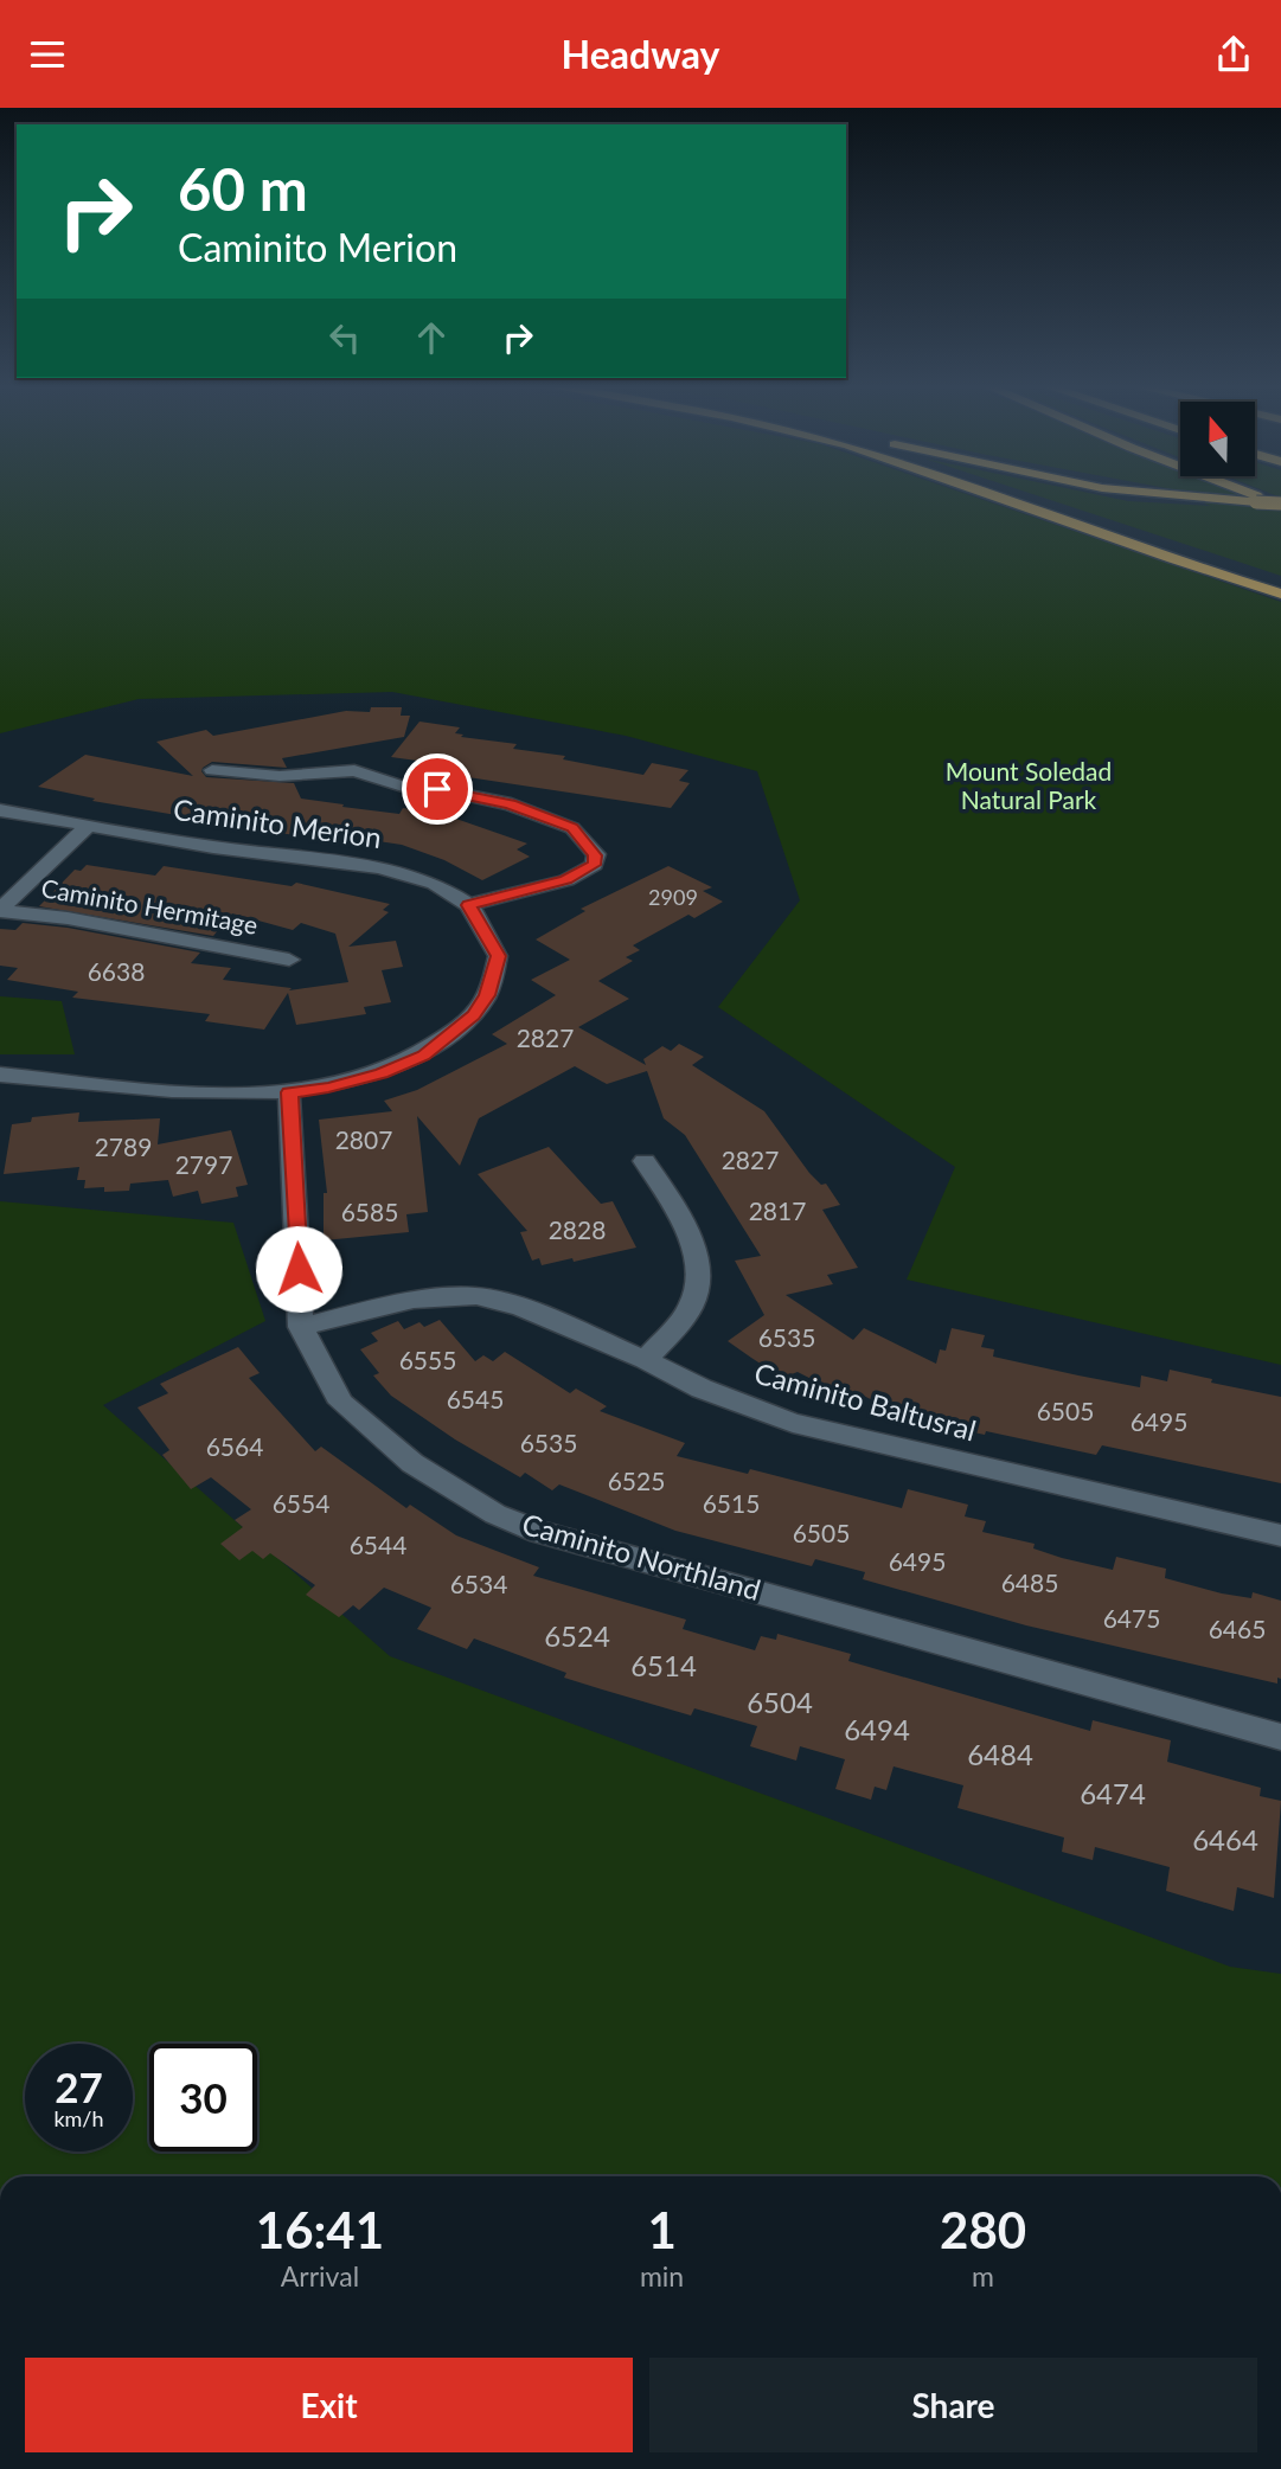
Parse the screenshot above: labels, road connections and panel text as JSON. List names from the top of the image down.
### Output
{
  "streets": {
    "street": [
      "Caminito Merion",
      "Caminito Hermitage",
      "Caminito Baltusral",
      "Caminito Northland"
    ]
  },
  "crossings": [
    ["Caminito Merion", "Caminito Northland"],
    ["Caminito Baltusral", "Caminito Northland"]
  ],
  "parks": ["Mount Soledad Natural Park"],
  "house_numbers": [
    "2909",
    "6638",
    "2827",
    "2807",
    "2789",
    "2827",
    "2797",
    "2817",
    "6585",
    "2828",
    "6535",
    "6555",
    "6545",
    "6505",
    "6495",
    "6535",
    "6564",
    "6525",
    "6554",
    "6515",
    "6505",
    "6544",
    "6495",
    "6485",
    "6534",
    "6475",
    "6465",
    "6524",
    "6514",
    "6504",
    "6494",
    "6484",
    "6474",
    "6464"
  ],
  "north": "top",
  "page": {
    "header": "Headway",
    "turn": ["60 m", "Caminito Merion"],
    "speed": "27 km/h",
    "limit": "30",
    "eta": [
      "16:41",
      "Arrival",
      "1",
      "min",
      "280",
      "m"
    ],
    "buttons": ["Exit", "Share"]
  }
}
